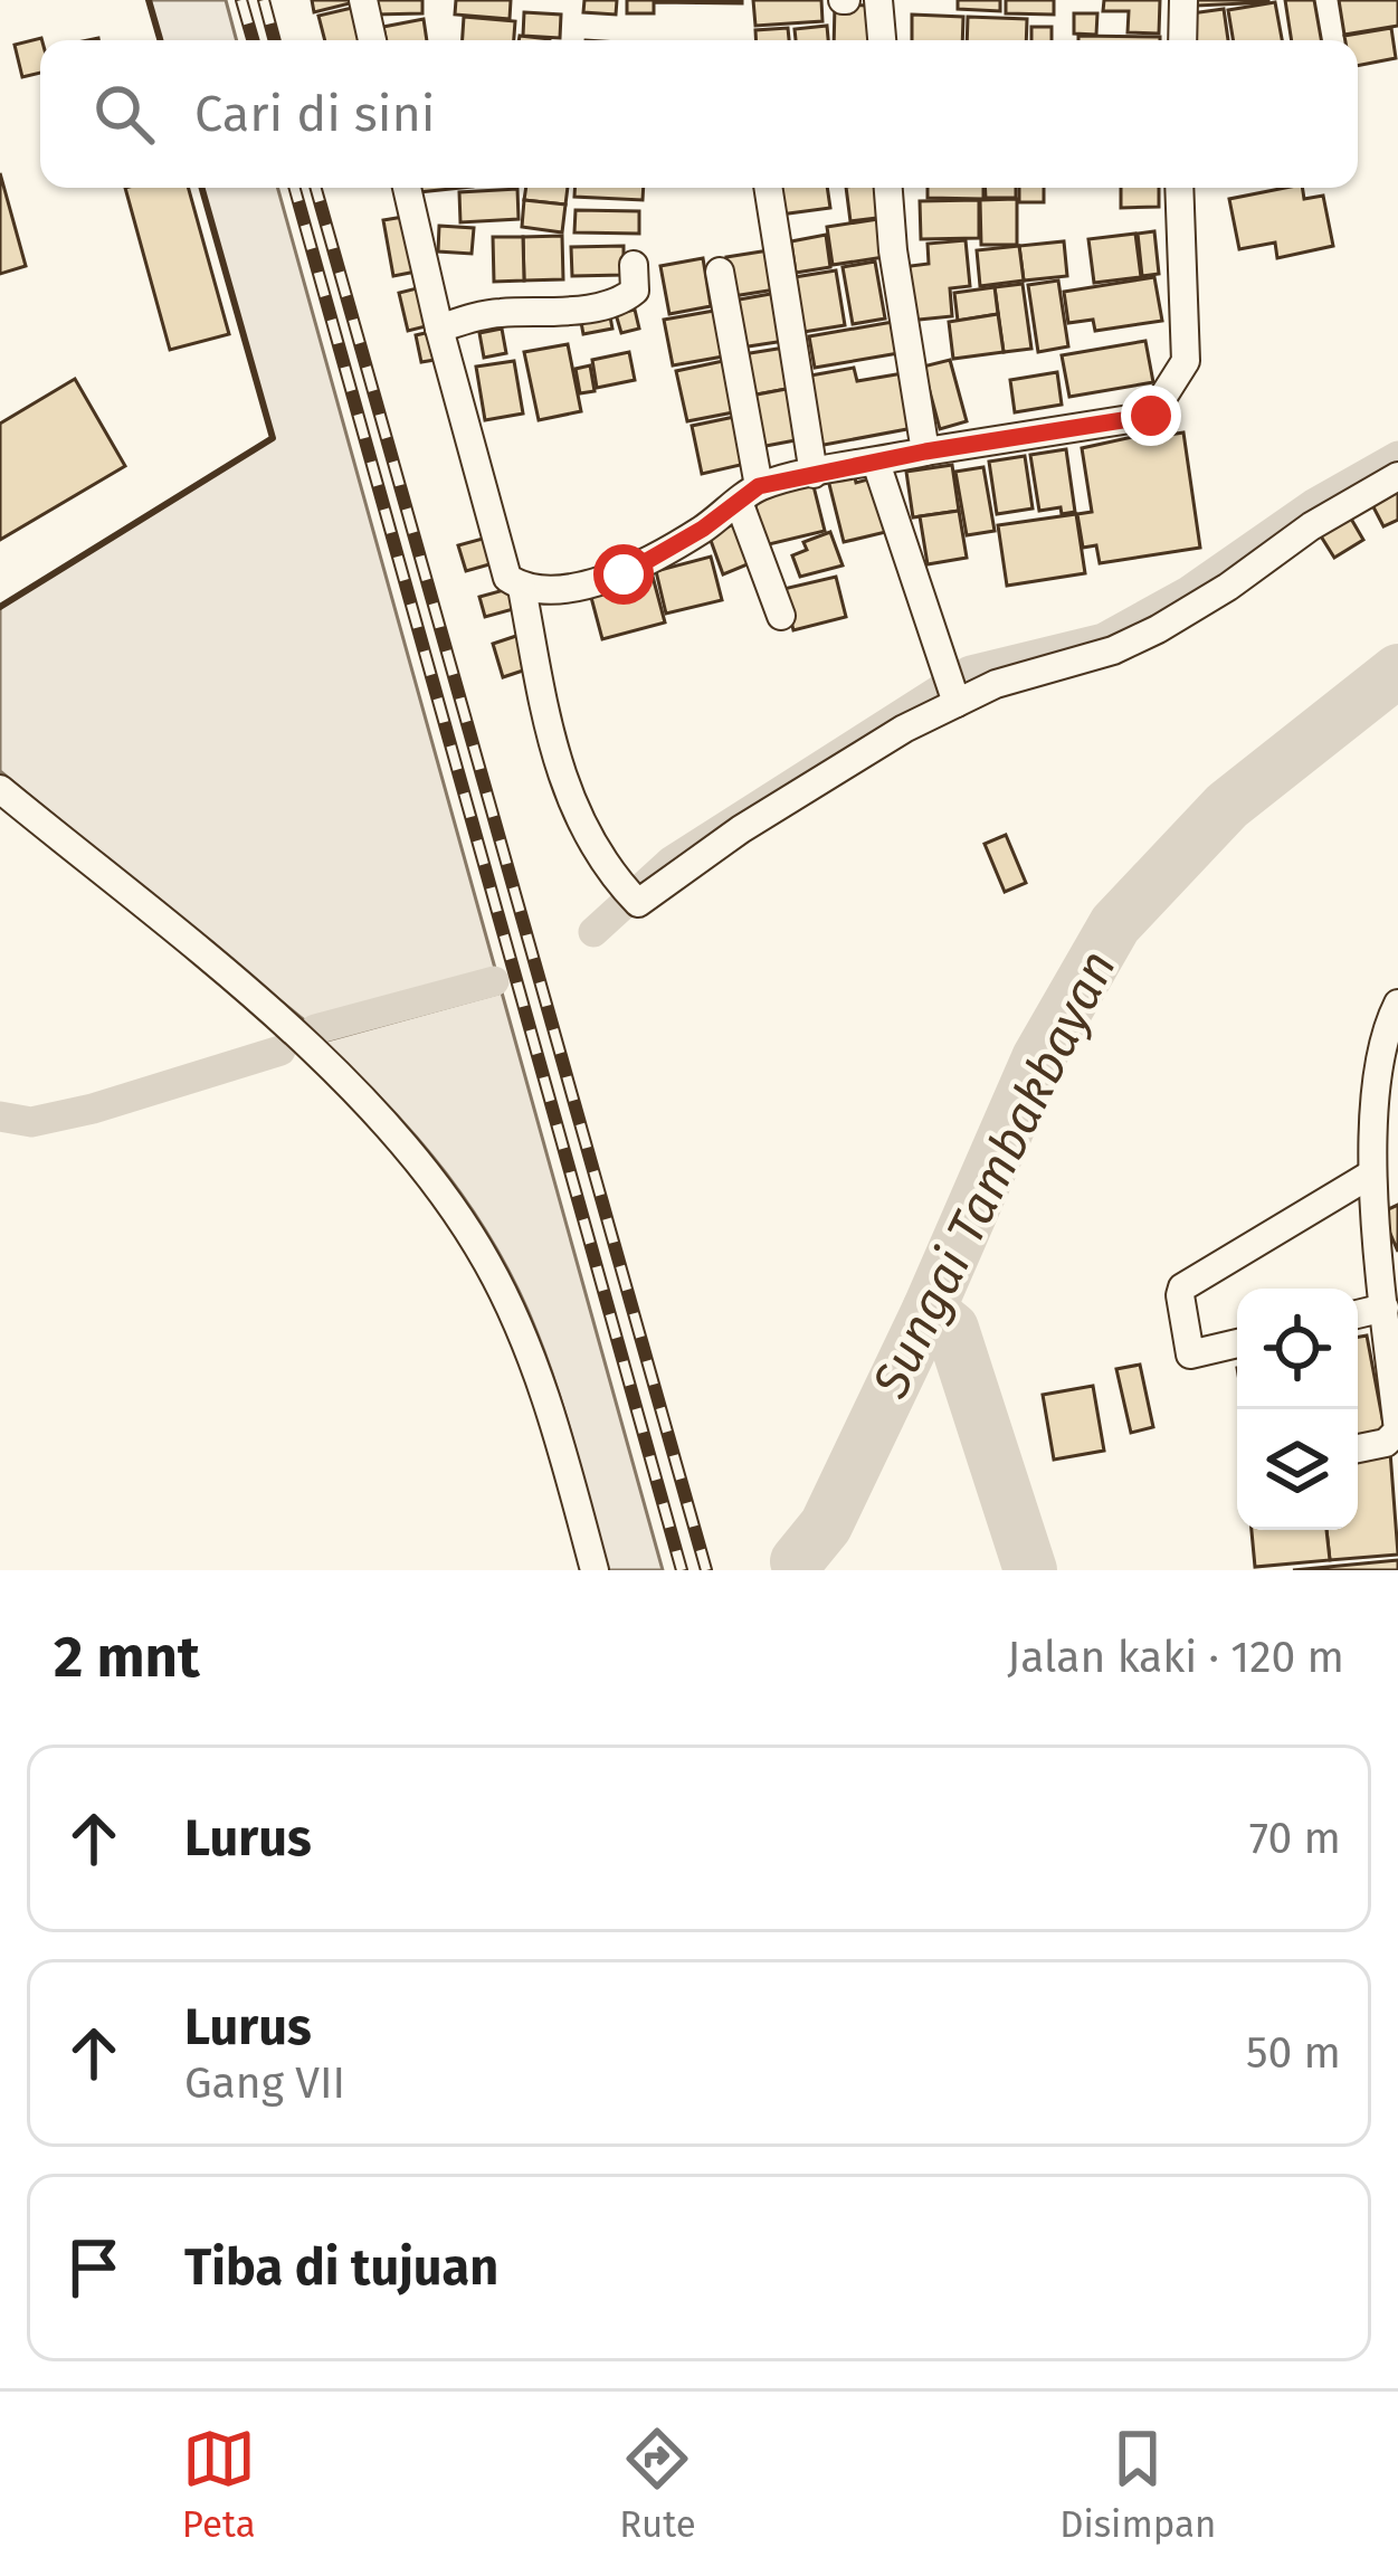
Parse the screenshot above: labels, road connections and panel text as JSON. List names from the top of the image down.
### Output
{
  "water": ["Sungai Tambakbayan"],
  "page": {
    "search": "Cari di sini",
    "heading": ["2 mnt", "Jalan kaki · 120 m"],
    "list": [
      ["Lurus", "70 m"],
      ["Lurus", "Gang VII", "50 m"],
      "Tiba di tujuan"
    ],
    "nav": ["Peta", "Rute", "Disimpan"]
  }
}
